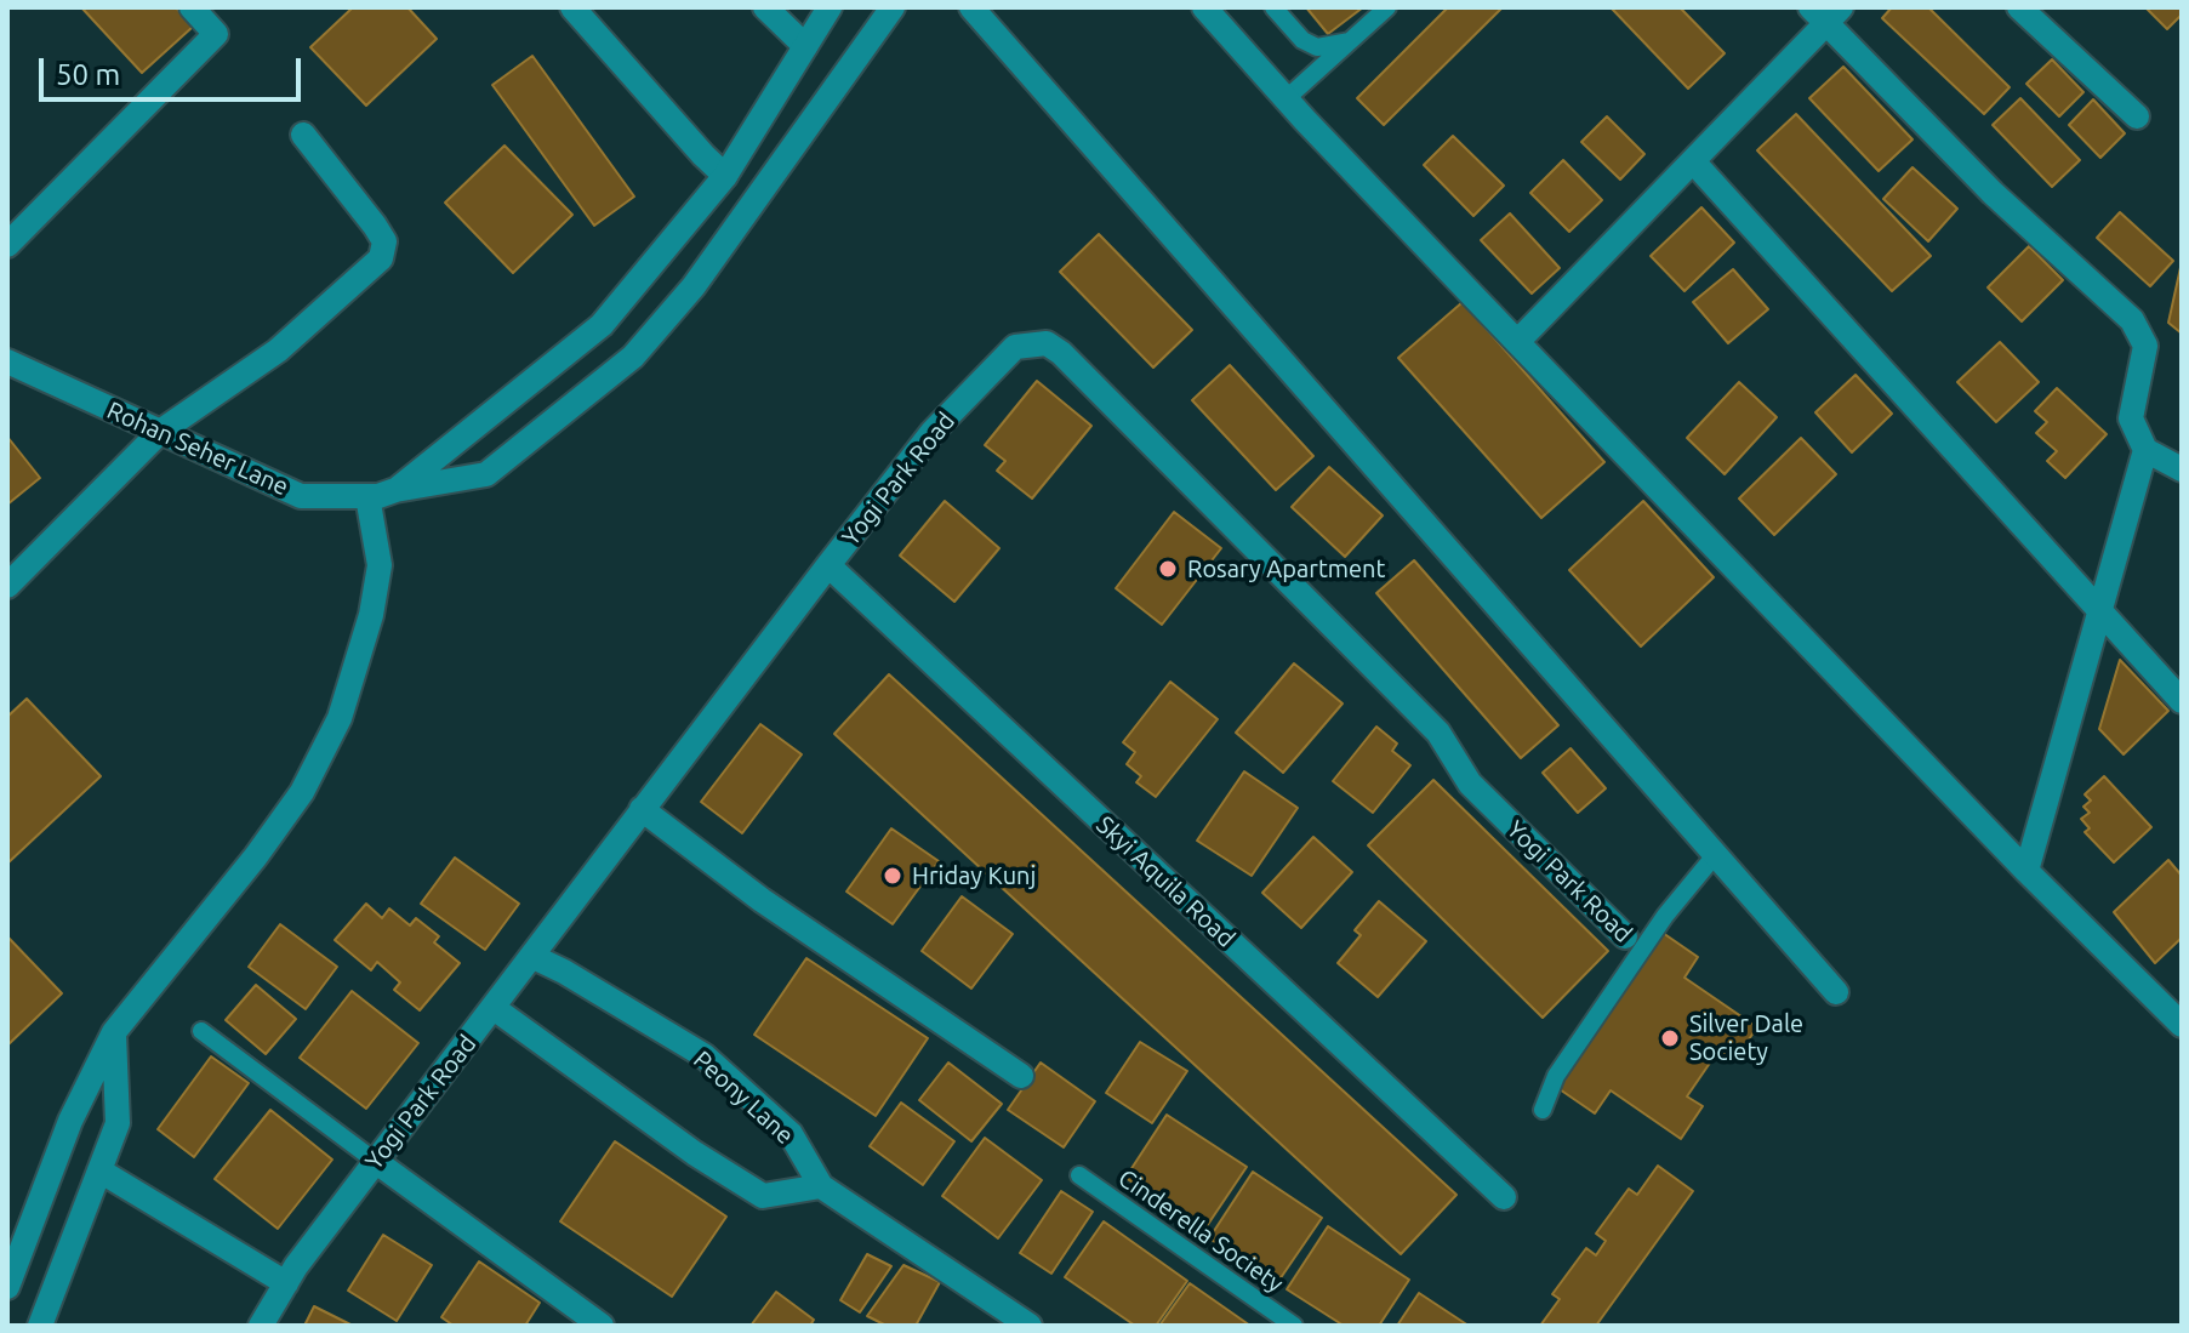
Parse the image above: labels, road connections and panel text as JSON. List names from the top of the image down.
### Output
{
  "streets": {
    "street": [
      "Rohan Seher Lane",
      "Yogi Park Road",
      "Skyi Aquila Road",
      "Peony Lane"
    ],
    "lane": ["Cinderella Society"]
  },
  "crossings": [
    ["Yogi Park Road", "Skyi Aquila Road"],
    ["Yogi Park Road", "Peony Lane"]
  ],
  "places": ["Rosary Apartment", "Hriday Kunj", "Silver Dale Society"],
  "scale_bar": "50 m"
}
